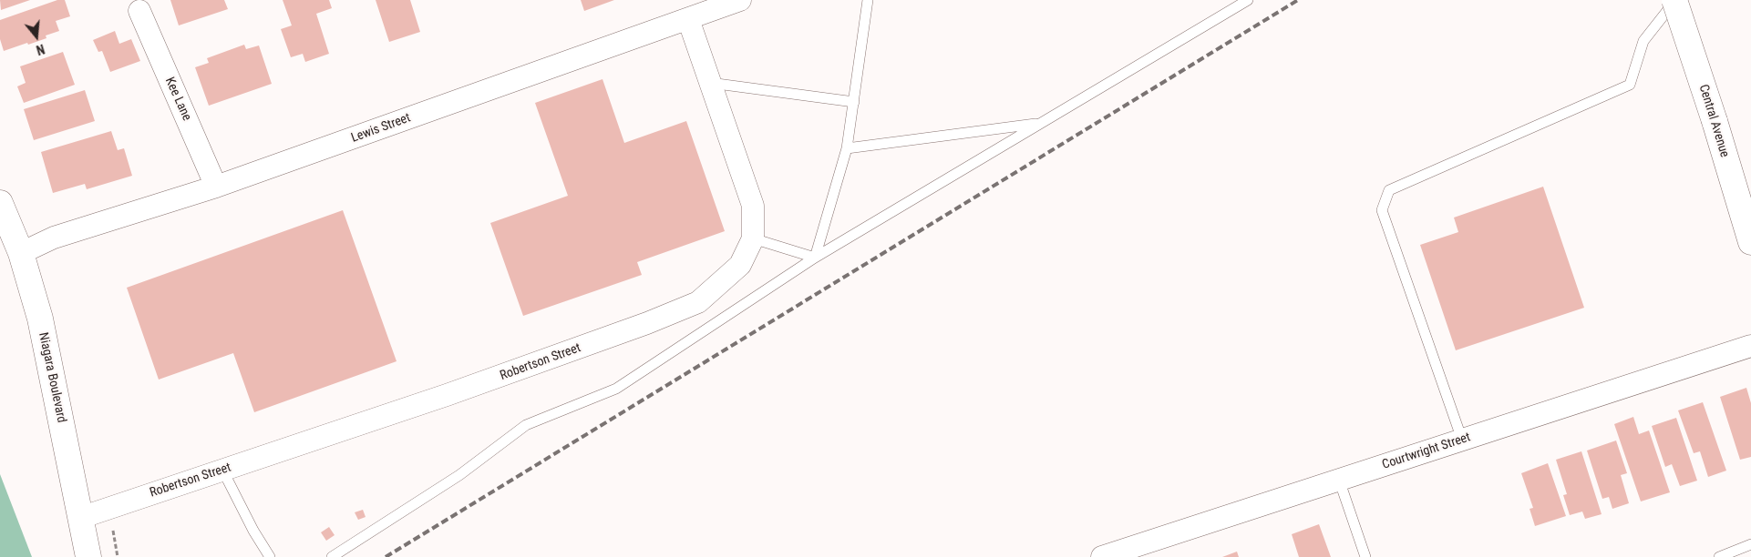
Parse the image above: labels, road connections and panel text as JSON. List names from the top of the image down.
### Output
{
  "streets": {
    "main road": ["Central Avenue", "Niagara Boulevard"],
    "street": [
      "Kee Lane",
      "Lewis Street",
      "Robertson Street",
      "Courtwright Street"
    ]
  },
  "crossings": [
    ["Kee Lane", "Lewis Street"],
    ["Lewis Street", "Robertson Street"],
    ["Lewis Street", "Niagara Boulevard"],
    ["Robertson Street", "Niagara Boulevard"]
  ],
  "north": "bottom"
}
